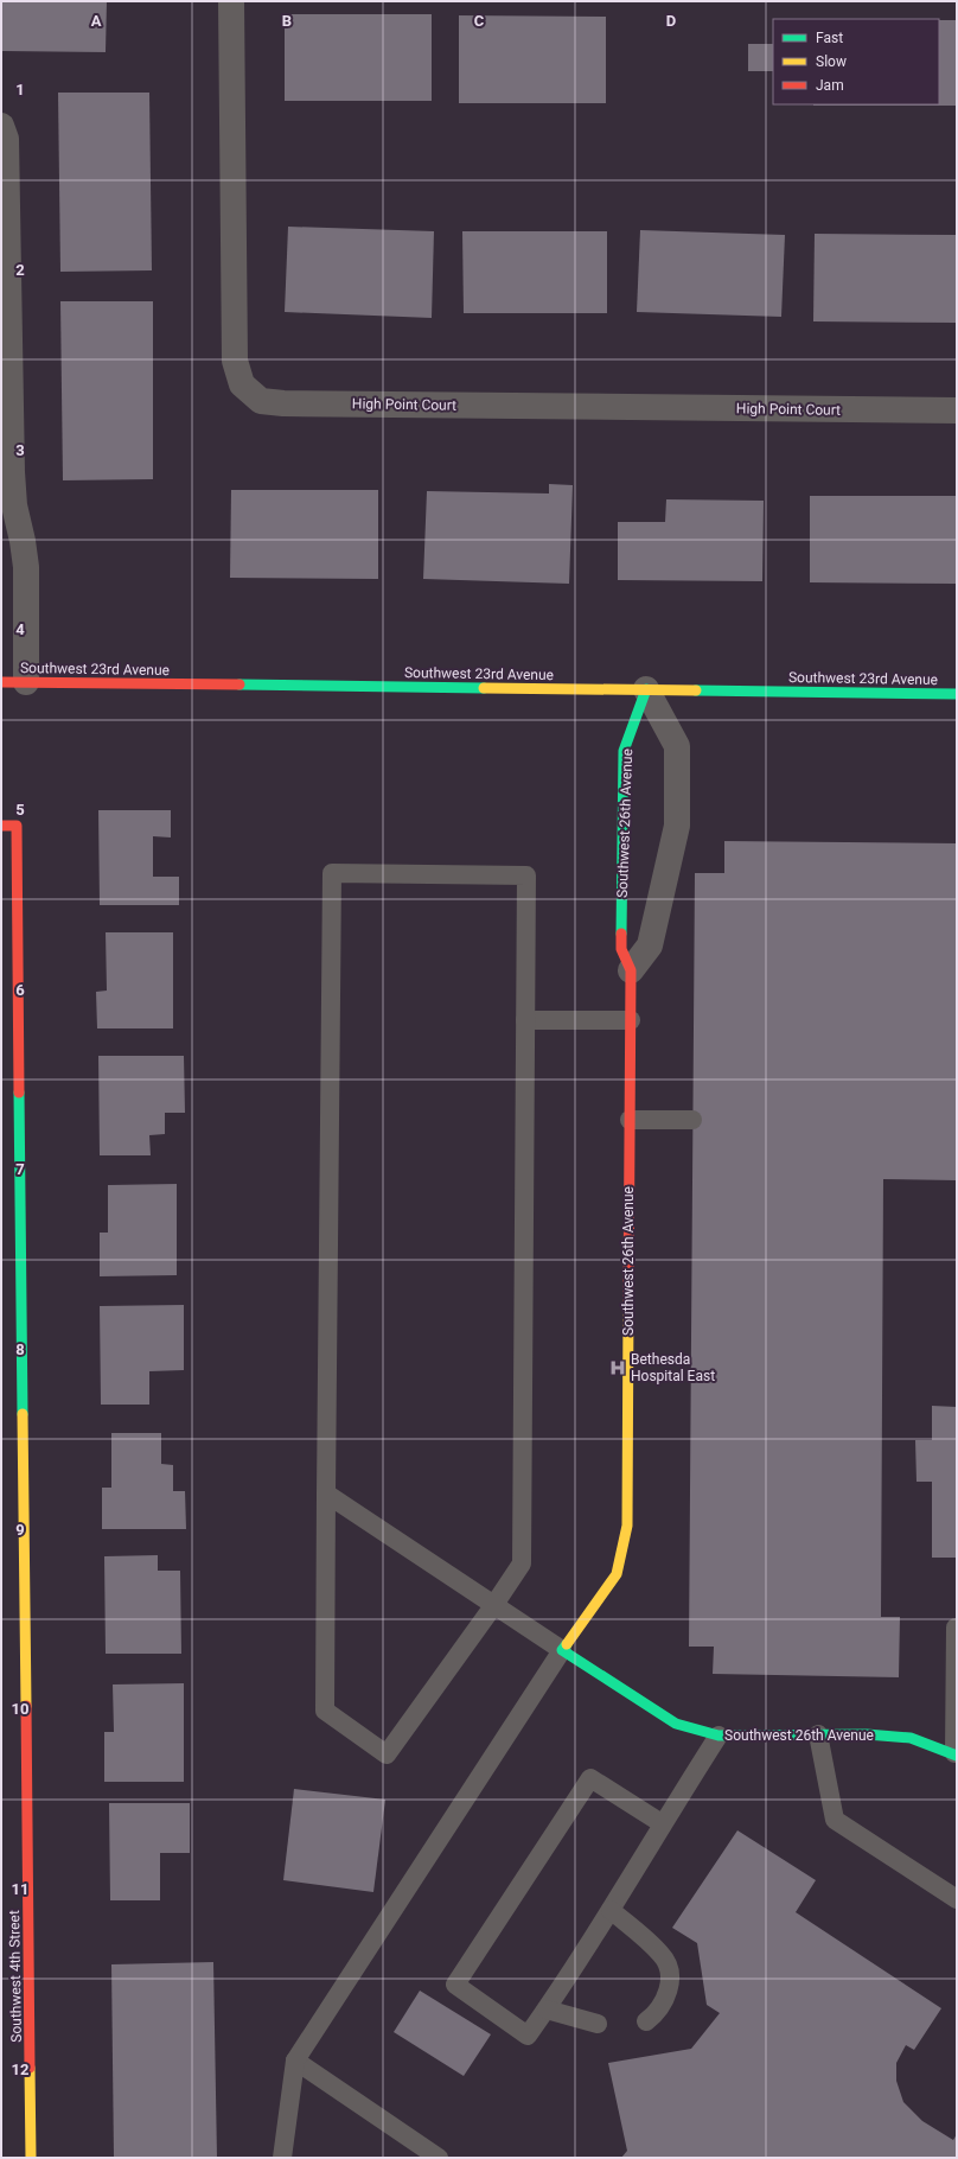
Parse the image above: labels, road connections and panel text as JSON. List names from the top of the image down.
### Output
{
  "streets": {
    "street": [
      "High Point Court",
      "Southwest 23rd Avenue",
      "Southwest 26th Avenue",
      "Southwest 4th Street"
    ]
  },
  "crossings": [
    ["Southwest 23rd Avenue", "Southwest 26th Avenue"]
  ],
  "places": {
    "hospital": ["Bethesda Hospital East"]
  },
  "legend": ["Fast", "Slow", "Jam"],
  "grid": {
    "columns": [
      "A",
      "B",
      "C",
      "D"
    ],
    "rows": [
      "1",
      "2",
      "3",
      "4",
      "5",
      "6",
      "7",
      "8",
      "9",
      "10",
      "11",
      "12"
    ]
  }
}
